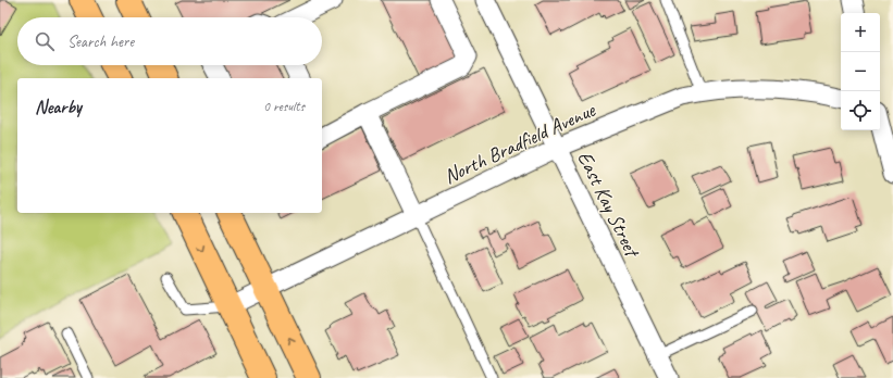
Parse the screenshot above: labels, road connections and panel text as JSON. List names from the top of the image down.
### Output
{
  "streets": {
    "street": ["North Bradfield Avenue", "East Kay Street"]
  },
  "crossings": [
    ["North Bradfield Avenue", "East Kay Street"]
  ],
  "page": {
    "map_buttons": ["+", "−"],
    "search": "Search here",
    "heading": ["Nearby", "0 results"]
  }
}
